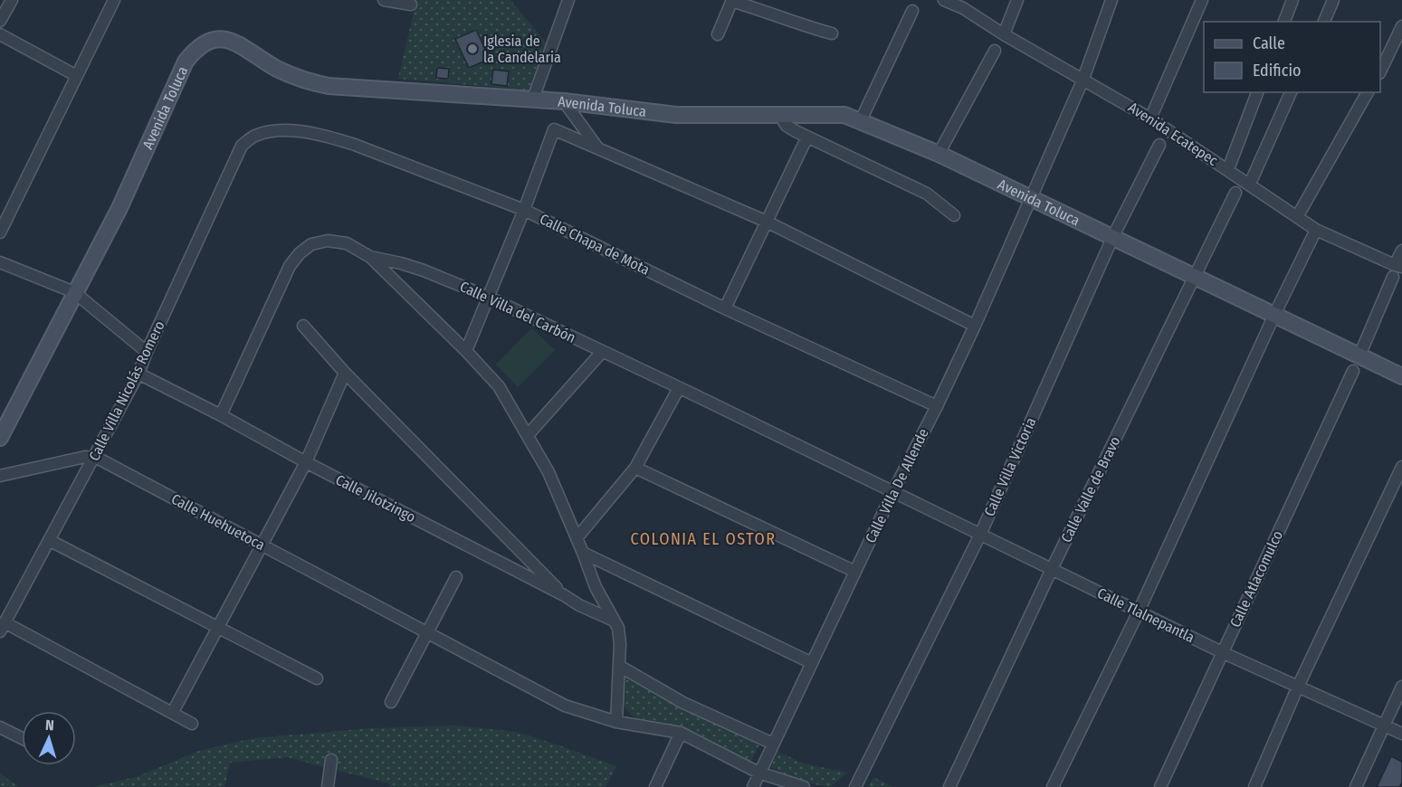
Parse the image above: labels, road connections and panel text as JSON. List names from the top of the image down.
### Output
{
  "streets": {
    "street": [
      "Avenida Toluca",
      "Avenida Ecatepec",
      "Calle Chapa de Mota",
      "Calle Villa del Carbón",
      "Calle Villa Nicolás Romero",
      "Calle Villa Victoria",
      "Calle Villa De Allende",
      "Calle Valle de Bravo",
      "Calle Jilotzingo",
      "Calle Huehuetoca",
      "Calle Atlacomulco",
      "Calle Tlalnepantla"
    ]
  },
  "crossings": [
    ["Avenida Toluca", "Calle Villa Victoria"],
    ["Avenida Toluca", "Calle Villa De Allende"],
    ["Avenida Toluca", "Calle Valle de Bravo"],
    ["Avenida Ecatepec", "Calle Villa De Allende"],
    ["Calle Chapa de Mota", "Calle Villa Nicolás Romero"],
    ["Calle Chapa de Mota", "Calle Villa De Allende"],
    ["Calle Villa del Carbón", "Calle Villa De Allende"],
    ["Calle Villa del Carbón", "Calle Jilotzingo"],
    ["Calle Villa del Carbón", "Calle Tlalnepantla"],
    ["Calle Villa Nicolás Romero", "Calle Jilotzingo"],
    ["Calle Villa Nicolás Romero", "Calle Huehuetoca"],
    ["Calle Villa Victoria", "Calle Tlalnepantla"],
    ["Calle Villa De Allende", "Calle Tlalnepantla"],
    ["Calle Valle de Bravo", "Calle Tlalnepantla"],
    ["Calle Atlacomulco", "Calle Tlalnepantla"]
  ],
  "districts": ["COLONIA EL OSTOR"],
  "places": ["Iglesia de la Candelaria"],
  "legend": ["Calle", "Edificio"],
  "north": "top"
}
